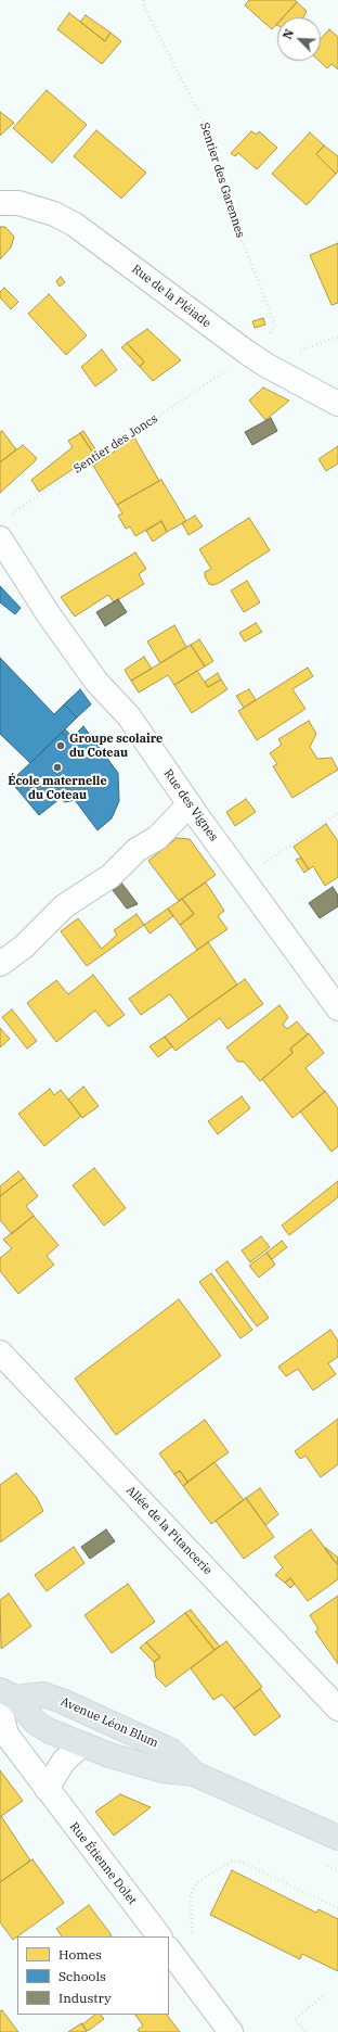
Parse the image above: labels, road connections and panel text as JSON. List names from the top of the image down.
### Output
{
  "streets": {
    "main road": ["Avenue Léon Blum"],
    "street": [
      "Rue de la Pléiade",
      "Rue des Vignes",
      "Allée de la Pitancerie",
      "Rue Étienne Dolet"
    ],
    "path": ["Sentier des Garennes", "Sentier des Joncs"]
  },
  "crossings": [
    ["Avenue Léon Blum", "Rue Étienne Dolet"]
  ],
  "places": ["Groupe scolaire du Coteau", "École maternelle du Coteau"],
  "legend": ["Homes", "Schools", "Industry"],
  "north": "top left"
}
